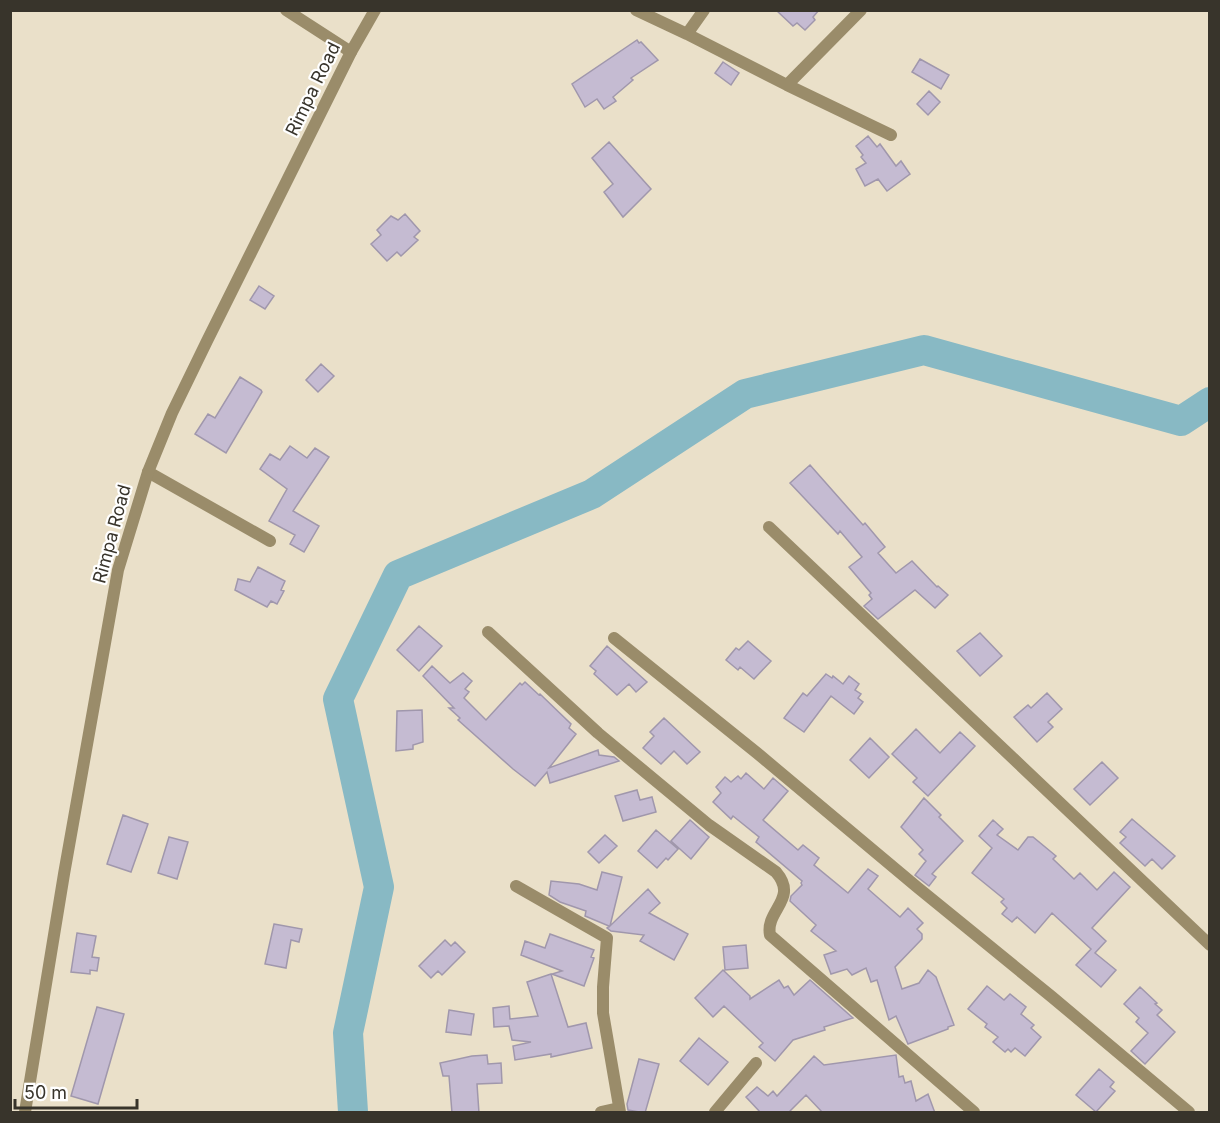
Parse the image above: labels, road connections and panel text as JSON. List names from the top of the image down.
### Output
{
  "streets": {
    "street": ["Rimpa Road"]
  },
  "scale_bar": "50 m"
}
